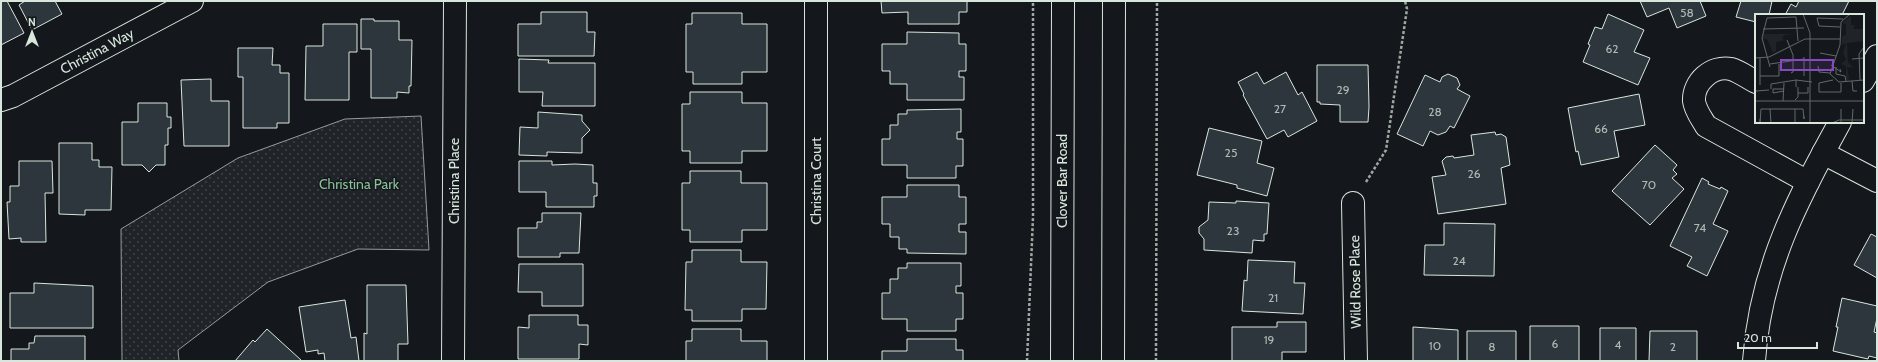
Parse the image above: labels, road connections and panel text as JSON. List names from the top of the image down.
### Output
{
  "streets": {
    "street": [
      "Christina Way",
      "Christina Place",
      "Christina Court",
      "Clover Bar Road",
      "Wild Rose Place"
    ]
  },
  "parks": ["Christina Park"],
  "house_numbers": [
    "58",
    "62",
    "29",
    "27",
    "28",
    "66",
    "25",
    "26",
    "70",
    "74",
    "23",
    "24",
    "21",
    "19",
    "6",
    "4",
    "10",
    "8",
    "2"
  ],
  "scale_bar": "20 m",
  "north": "top"
}
